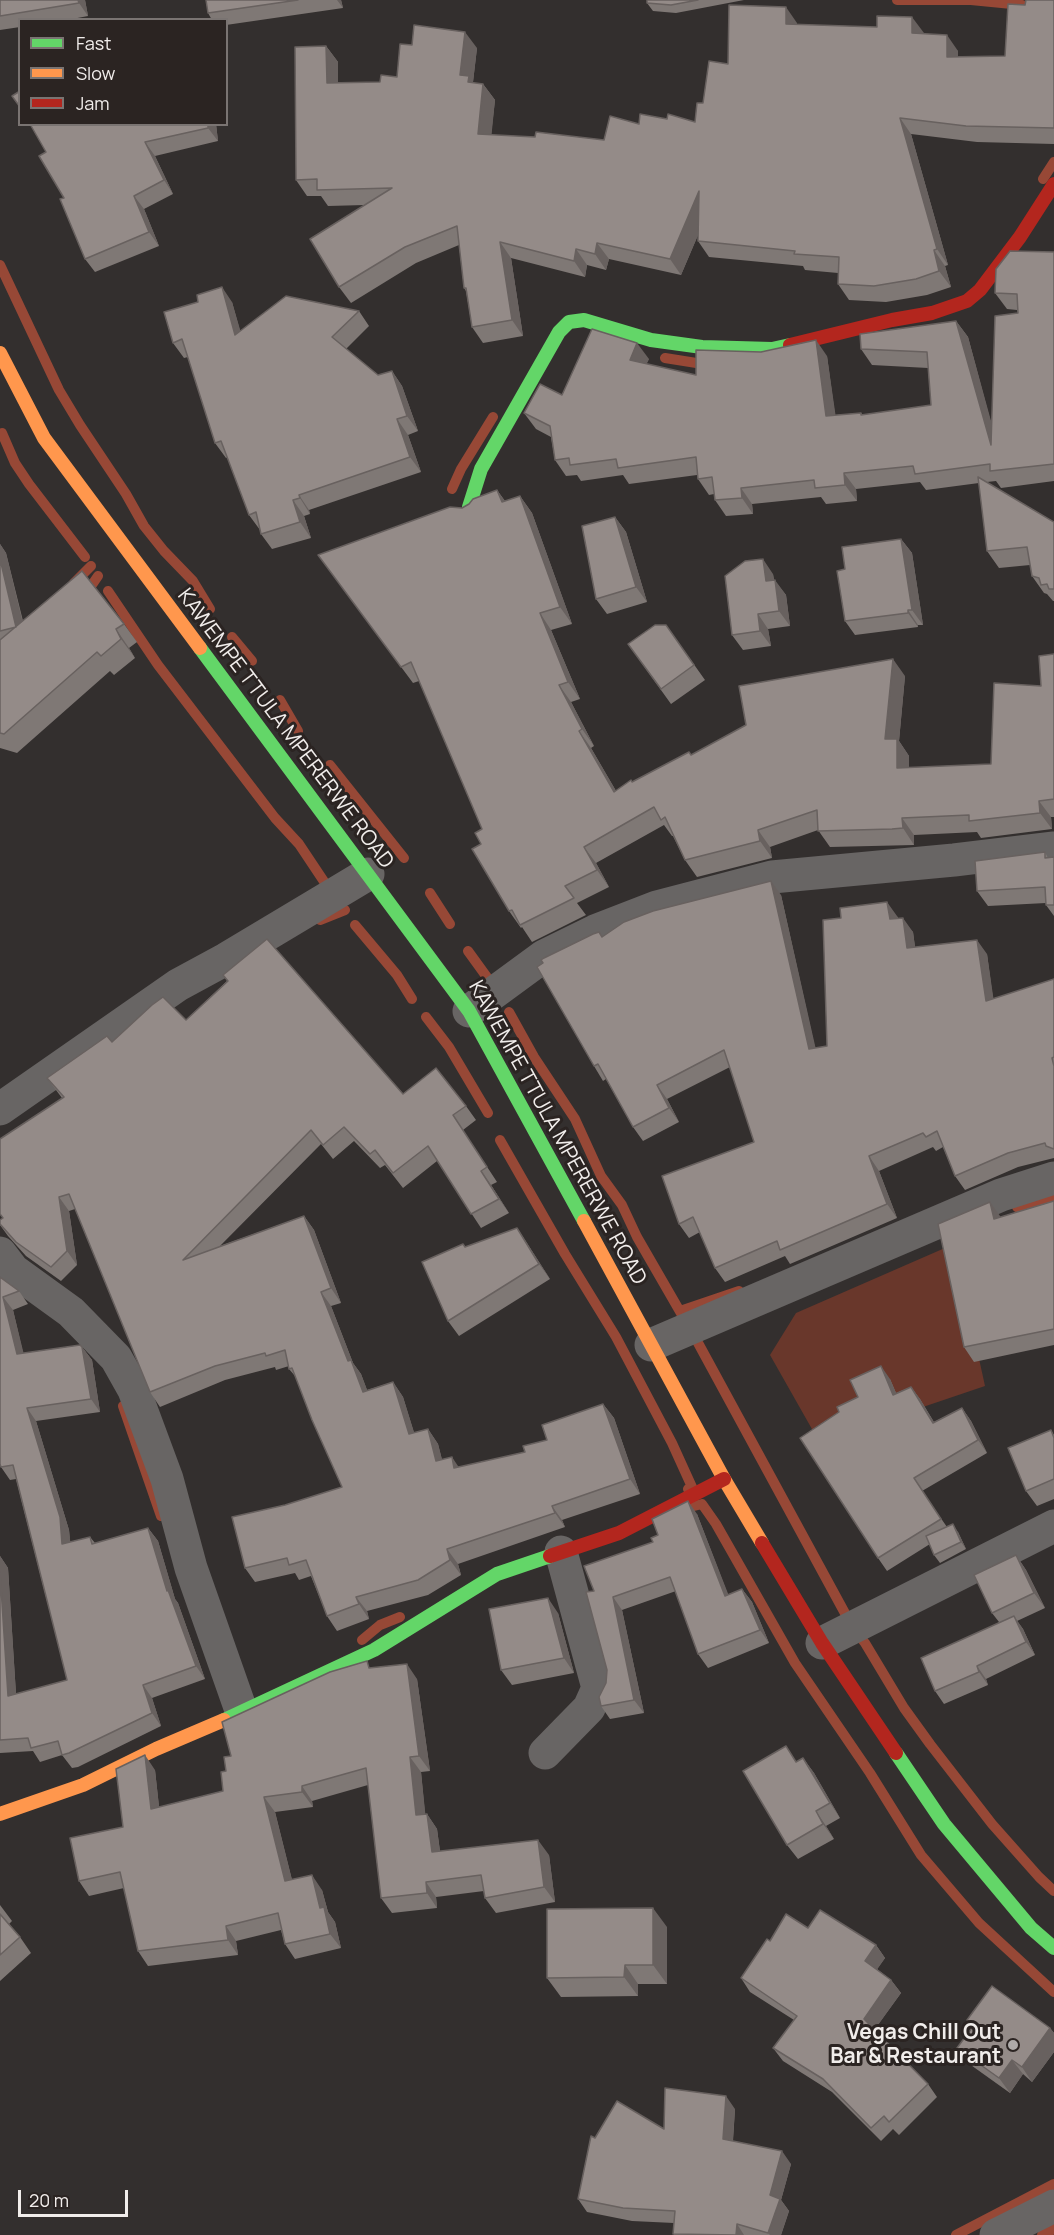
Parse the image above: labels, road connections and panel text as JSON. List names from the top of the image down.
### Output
{
  "streets": {
    "street": ["KAWEMPE TTULA MPERERWE ROAD"]
  },
  "places": ["Vegas Chill Out Bar & Restaurant"],
  "legend": ["Fast", "Slow", "Jam"],
  "scale_bar": "20 m"
}
